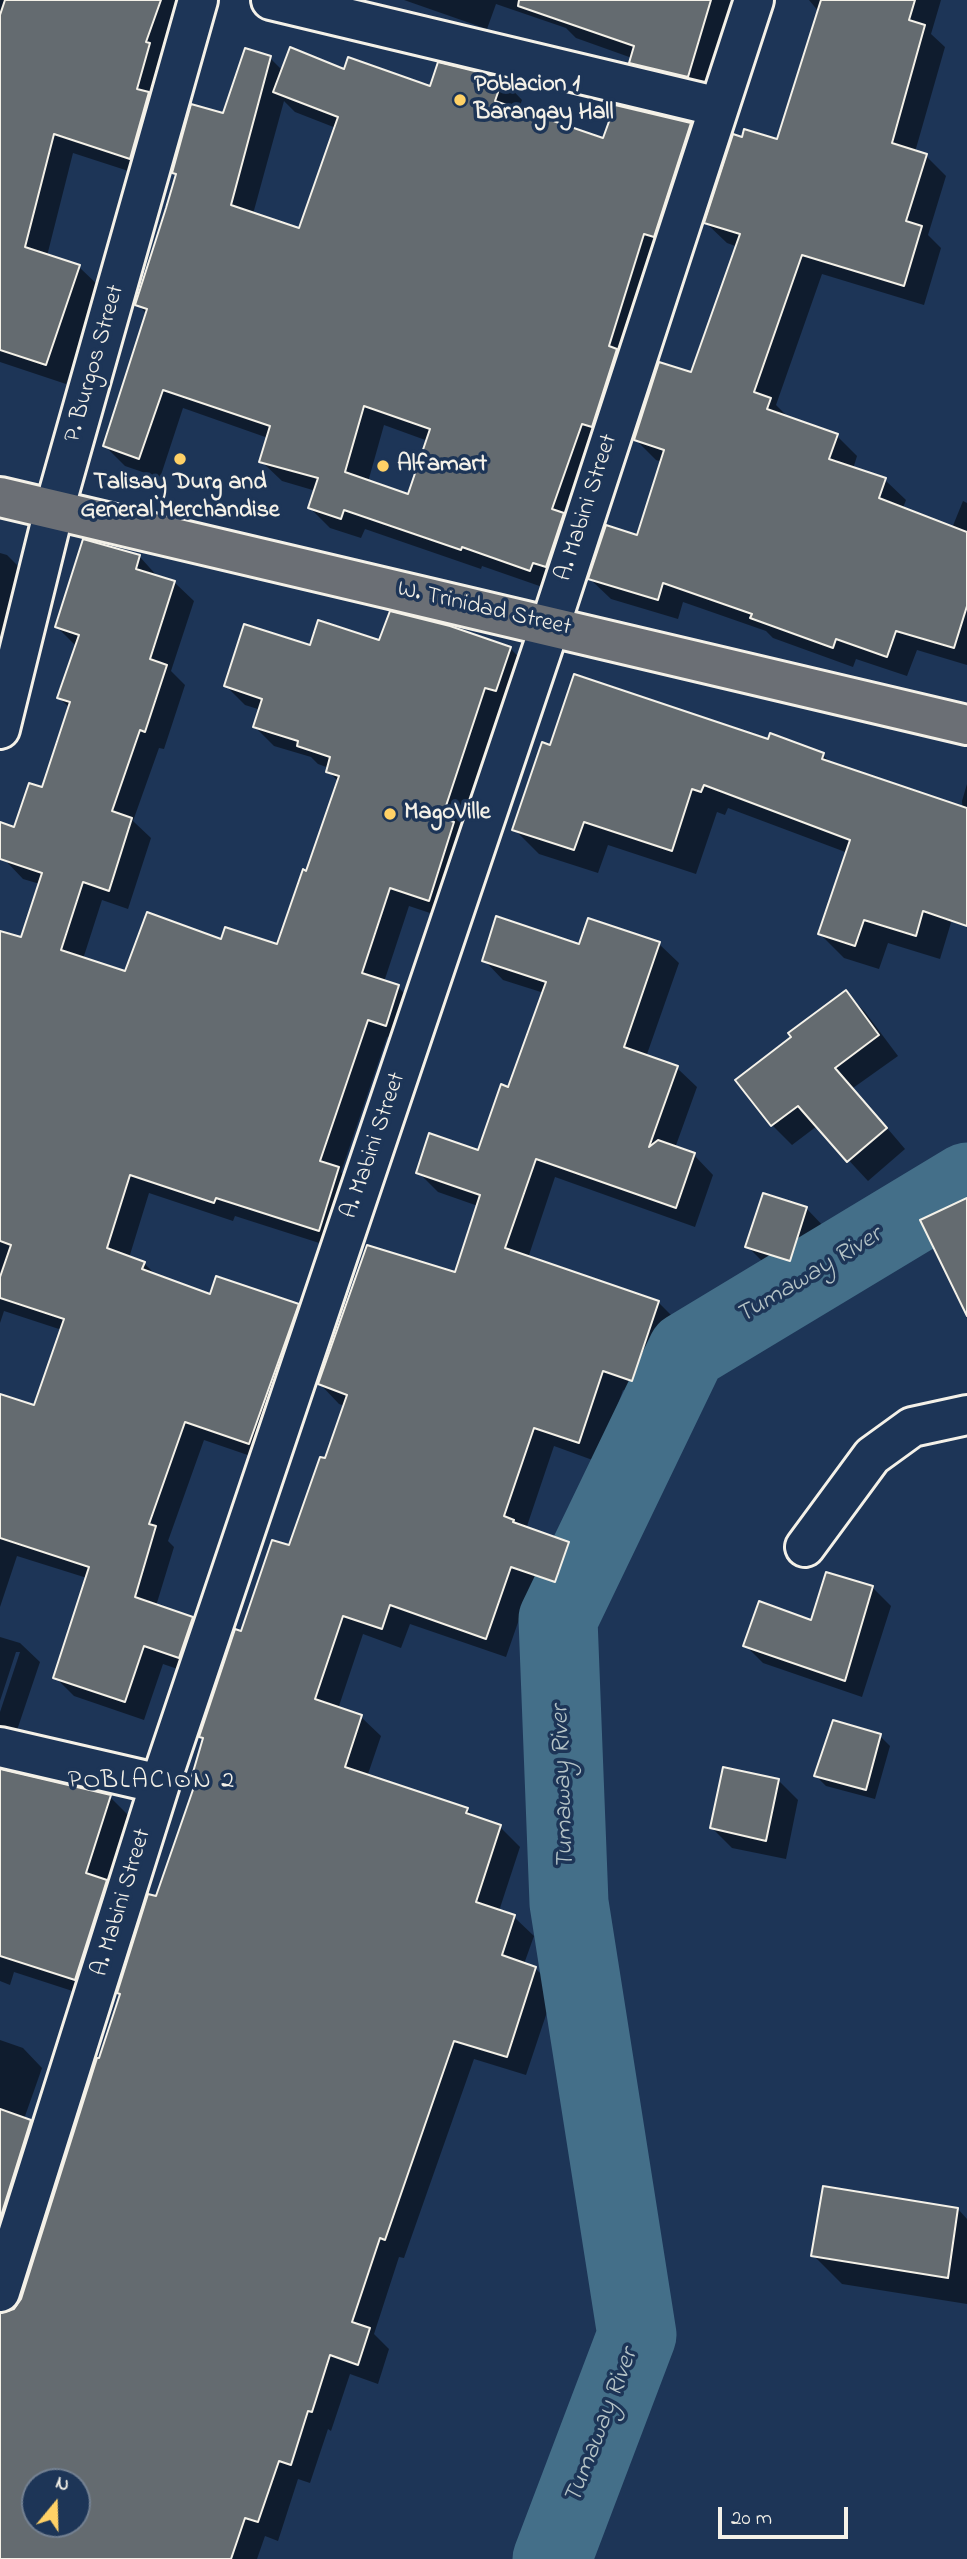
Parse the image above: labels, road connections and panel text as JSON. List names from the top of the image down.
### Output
{
  "streets": {
    "main road": ["W. Trinidad Street"],
    "street": ["P. Burgos Street", "A. Mabini Street"]
  },
  "crossings": [
    ["P. Burgos Street", "W. Trinidad Street"],
    ["A. Mabini Street", "W. Trinidad Street"]
  ],
  "districts": ["POBLACION 2"],
  "water": ["Tumaway River"],
  "places": [
    "Poblacion 1 Barangay Hall",
    "Talisay Durg and General Merchandise",
    "Alfamart",
    "MagoVille"
  ],
  "scale_bar": "20 m",
  "north": "top"
}
